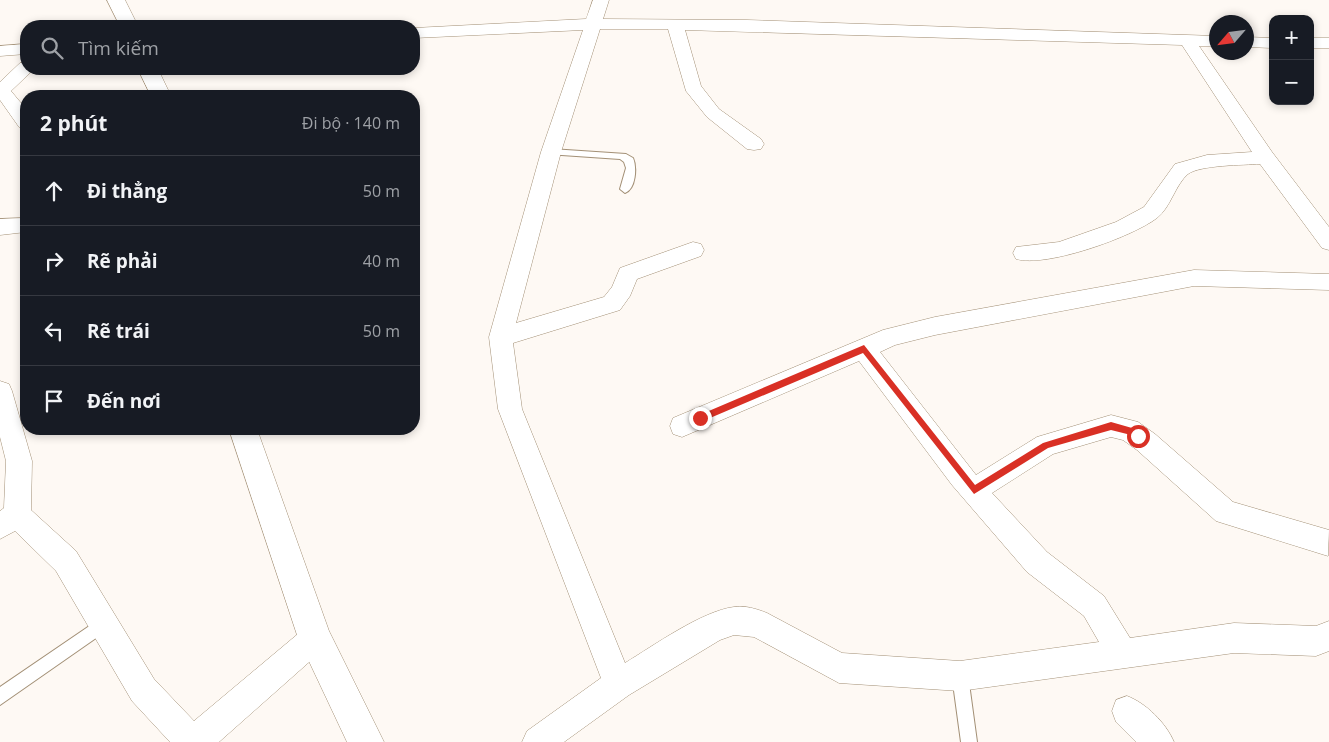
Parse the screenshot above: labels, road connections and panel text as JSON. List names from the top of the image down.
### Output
{
  "north": "bottom left",
  "page": {
    "map_buttons": ["+", "−"],
    "search": "Tìm kiếm",
    "heading": ["2 phút", "Đi bộ · 140 m"],
    "list": [
      ["Đi thẳng", "50 m"],
      ["Rẽ phải", "40 m"],
      ["Rẽ trái", "50 m"],
      "Đến nơi"
    ]
  }
}
